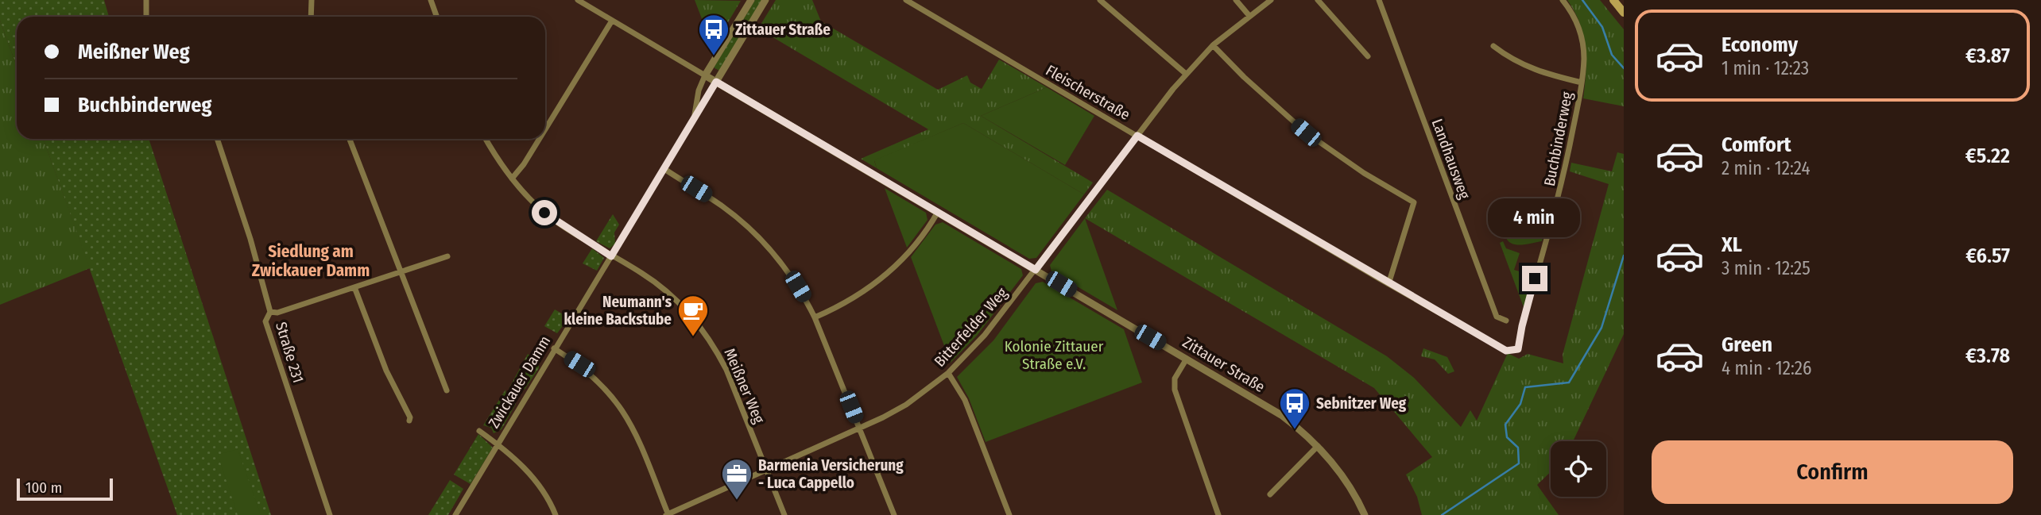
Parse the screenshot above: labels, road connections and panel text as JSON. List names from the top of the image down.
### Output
{
  "streets": {
    "street": [
      "Fleischerstraße",
      "Buchbinderweg",
      "Landhausweg",
      "Bitterfelder Weg",
      "Straße 231",
      "Zittauer Straße",
      "Zwickauer Damm",
      "Meißner Weg"
    ]
  },
  "crossings": [
    ["Fleischerstraße", "Buchbinderweg"],
    ["Fleischerstraße", "Bitterfelder Weg"],
    ["Bitterfelder Weg", "Zittauer Straße"],
    ["Bitterfelder Weg", "Meißner Weg"],
    ["Zittauer Straße", "Zwickauer Damm"],
    ["Zwickauer Damm", "Meißner Weg"]
  ],
  "districts": ["Siedlung am Zwickauer Damm"],
  "parks": ["Kolonie Zittauer Straße e.V."],
  "places": {
    "bus stop": ["Zittauer Straße", "Sebnitzer Weg"],
    "cafe": ["Neumann's kleine Backstube"],
    "office": ["Barmenia Versicherung - Luca Cappello"]
  },
  "scale_bar": "100 m",
  "page": {
    "list": [
      {
        "name": "Economy",
        "note": "1 min · 12:23",
        "value": "€3.87"
      },
      {
        "name": "Comfort",
        "note": "2 min · 12:24",
        "value": "€5.22"
      },
      {
        "name": "XL",
        "note": "3 min · 12:25",
        "value": "€6.57"
      },
      {
        "name": "Green",
        "note": "4 min · 12:26",
        "value": "€3.78"
      }
    ],
    "banner": ["Meißner Weg", "Buchbinderweg"],
    "bubble": "4 min",
    "buttons": "Confirm",
    "scale": "100 m"
  }
}
